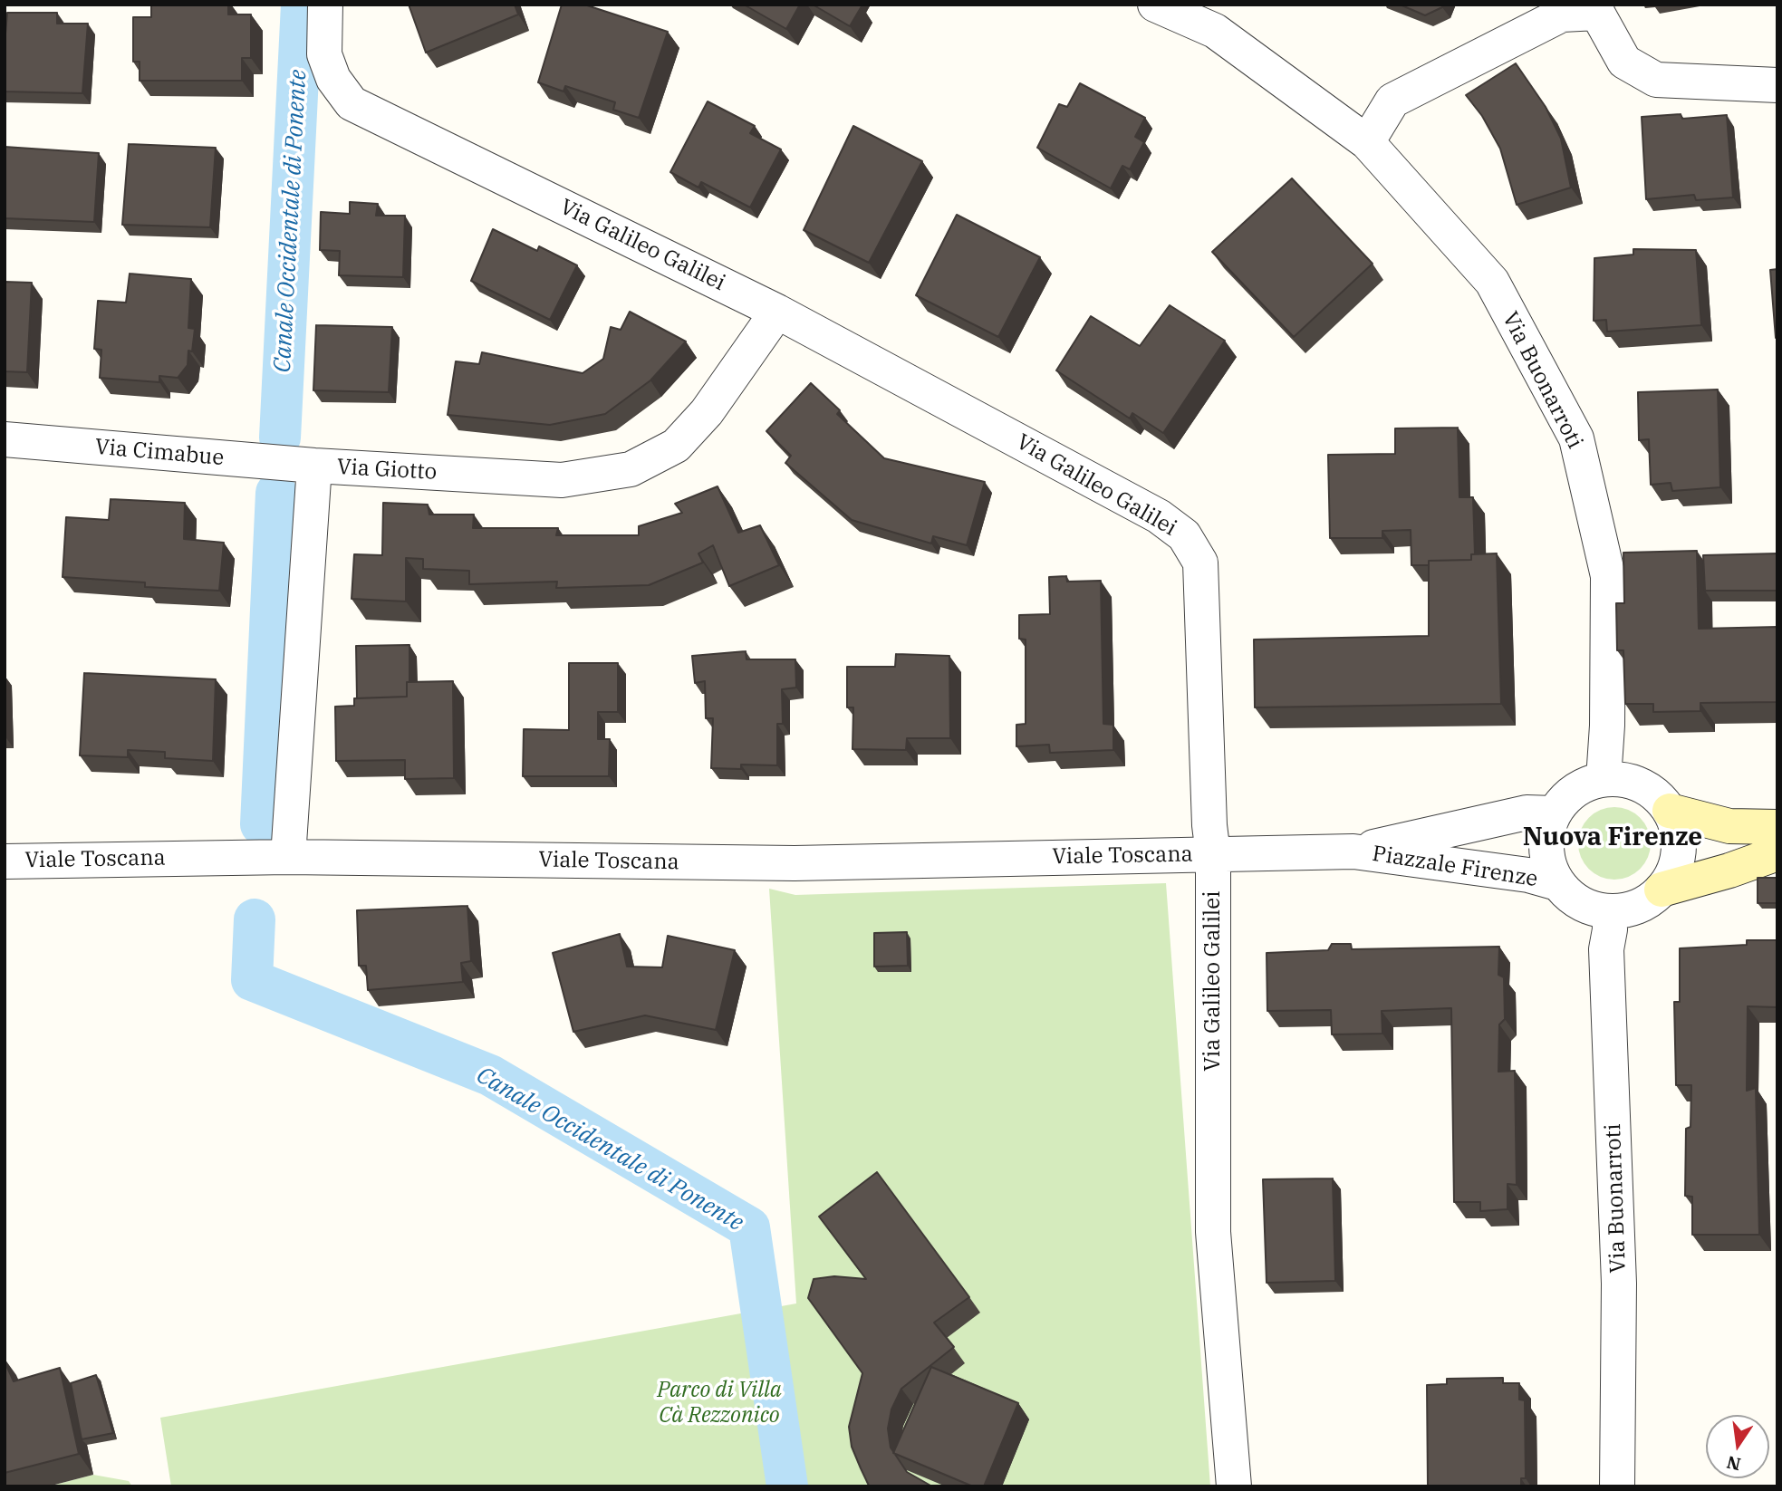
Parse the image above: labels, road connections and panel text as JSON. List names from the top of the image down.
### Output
{
  "streets": {
    "street": [
      "Via Galileo Galilei",
      "Via Buonarroti",
      "Via Cimabue",
      "Via Giotto",
      "Viale Toscana",
      "Piazzale Firenze"
    ]
  },
  "crossings": [
    ["Via Galileo Galilei", "Via Giotto"],
    ["Via Galileo Galilei", "Viale Toscana"],
    ["Via Galileo Galilei", "Piazzale Firenze"],
    ["Via Buonarroti", "Piazzale Firenze"],
    ["Via Cimabue", "Via Giotto"],
    ["Via Giotto", "Viale Toscana"],
    ["Viale Toscana", "Piazzale Firenze"]
  ],
  "districts": ["Nuova Firenze"],
  "water": ["Canale Occidentale di Ponente"],
  "parks": ["Parco di Villa Cà Rezzonico"],
  "north": "bottom"
}
